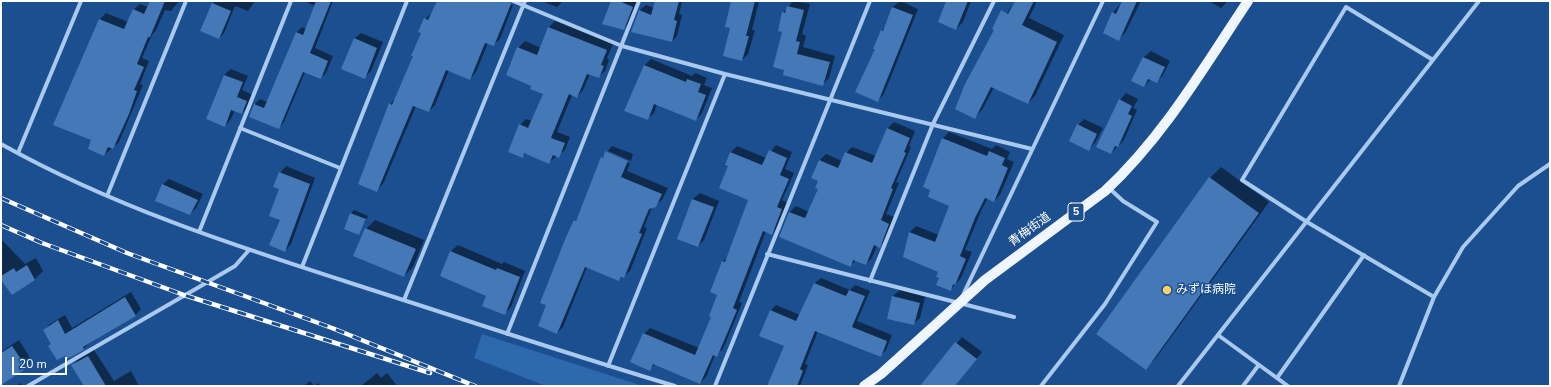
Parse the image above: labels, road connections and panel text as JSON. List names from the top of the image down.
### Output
{
  "streets": {
    "main road": ["5", "青梅街道"]
  },
  "places": ["みずほ病院"],
  "scale_bar": "20 m"
}
